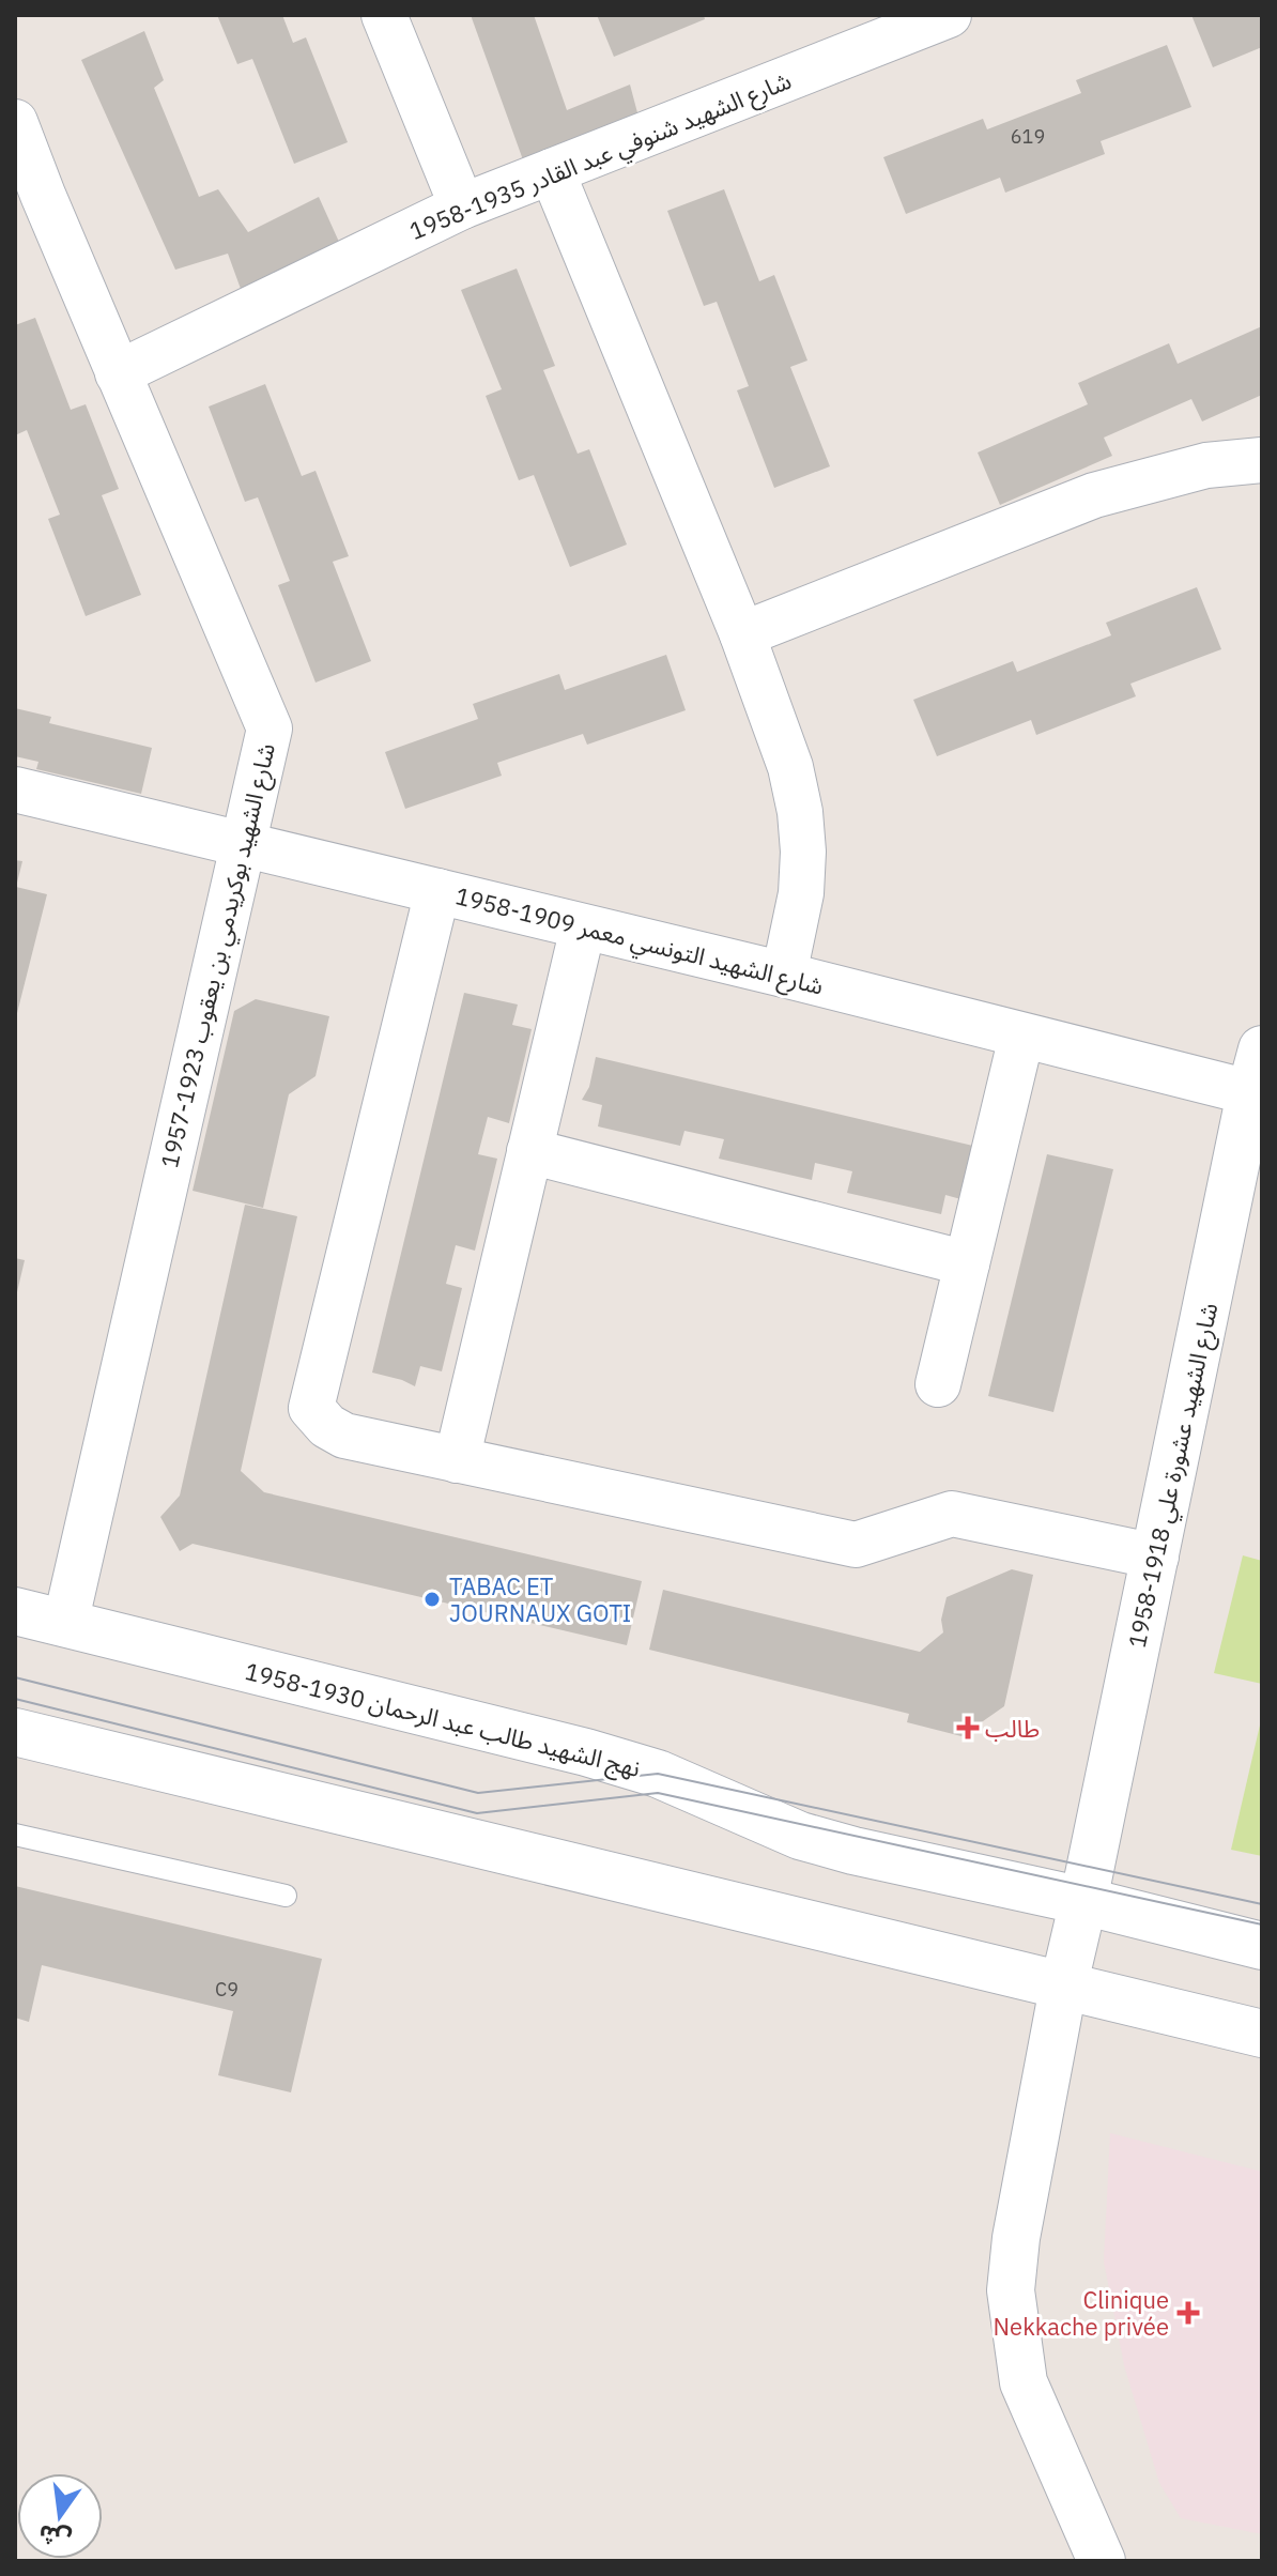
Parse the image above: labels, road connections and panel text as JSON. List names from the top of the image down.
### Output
{
  "streets": {
    "main road": ["شارع الشهيد عشورة علي 1918-1958", "نهج الشهيد طالب عبد الرحمان 1930-1958"],
    "street": ["شارع الشهيد شنوفي عبد القادر 1935-1958", "شارع الشهيد التونسي معمر 1909-1958", "شارع الشهيد بوكريدمي بن يعقوب 1923-1957"]
  },
  "crossings": [
    ["شارع الشهيد شنوفي عبد القادر 1935-1958", "شارع الشهيد بوكريدمي بن يعقوب 1923-1957"],
    ["شارع الشهيد التونسي معمر 1909-1958", "شارع الشهيد بوكريدمي بن يعقوب 1923-1957"],
    ["شارع الشهيد التونسي معمر 1909-1958", "شارع الشهيد عشورة علي 1918-1958"],
    ["شارع الشهيد بوكريدمي بن يعقوب 1923-1957", "نهج الشهيد طالب عبد الرحمان 1930-1958"],
    ["شارع الشهيد عشورة علي 1918-1958", "نهج الشهيد طالب عبد الرحمان 1930-1958"]
  ],
  "places": {
    "other": ["TABAC ET JOURNAUX GOTI"],
    "health": ["طالب", "Clinique Nekkache privée"]
  },
  "house_numbers": ["619", "C9"],
  "north": "bottom"
}
